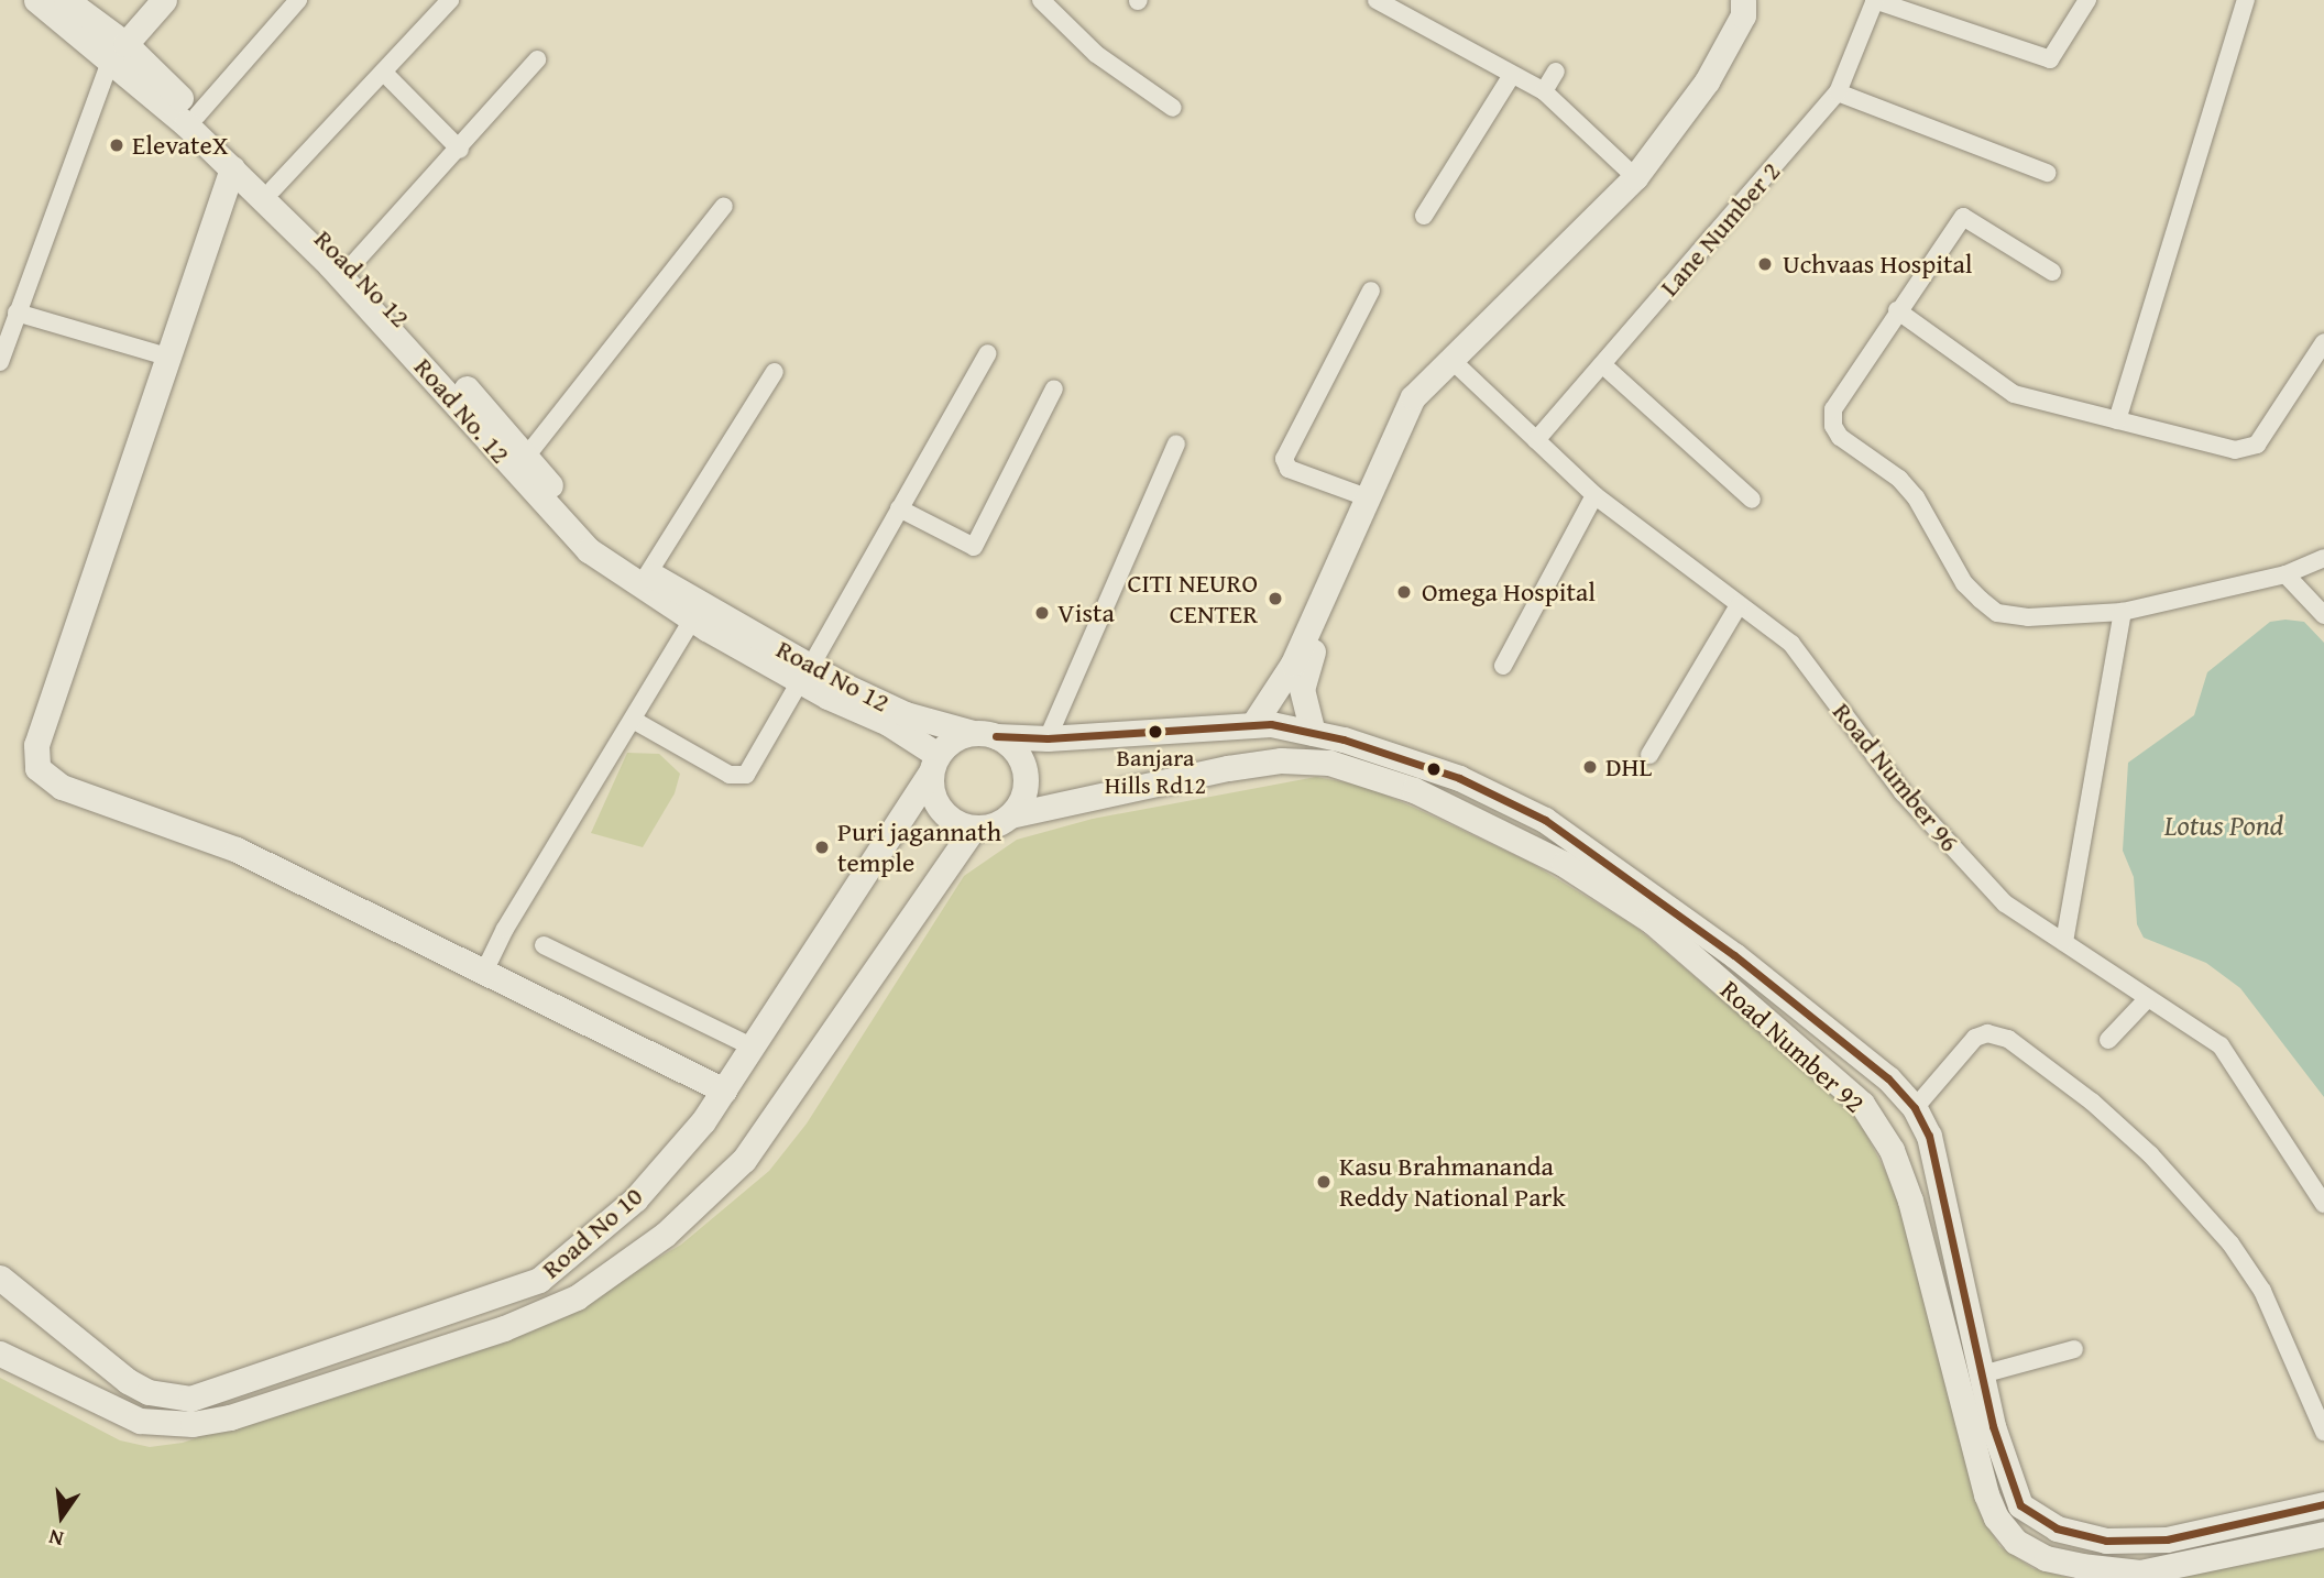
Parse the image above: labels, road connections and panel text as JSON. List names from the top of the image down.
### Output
{
  "streets": {
    "main road": [
      "Road No 12",
      "Road No. 12",
      "Road Number 92",
      "Road No 10"
    ],
    "street": ["Lane Number 2", "Road Number 96"]
  },
  "crossings": [
    ["Lane Number 2", "Road Number 96"],
    ["Road No 12", "Road No. 12"],
    ["Road No 12", "Road Number 92"],
    ["Road No 12", "Road No 10"],
    ["Road No. 12", "Road Number 92"],
    ["Road No. 12", "Road No 10"],
    ["Road Number 92", "Road No 10"]
  ],
  "water": ["Lotus Pond"],
  "places": [
    "ElevateX",
    "Uchvaas Hospital",
    "Omega Hospital",
    "CITI NEURO CENTER",
    "Vista",
    "Banjara Hills Rd12",
    "DHL",
    "Puri jagannath temple",
    "Kasu Brahmananda Reddy National Park"
  ],
  "north": "bottom"
}
